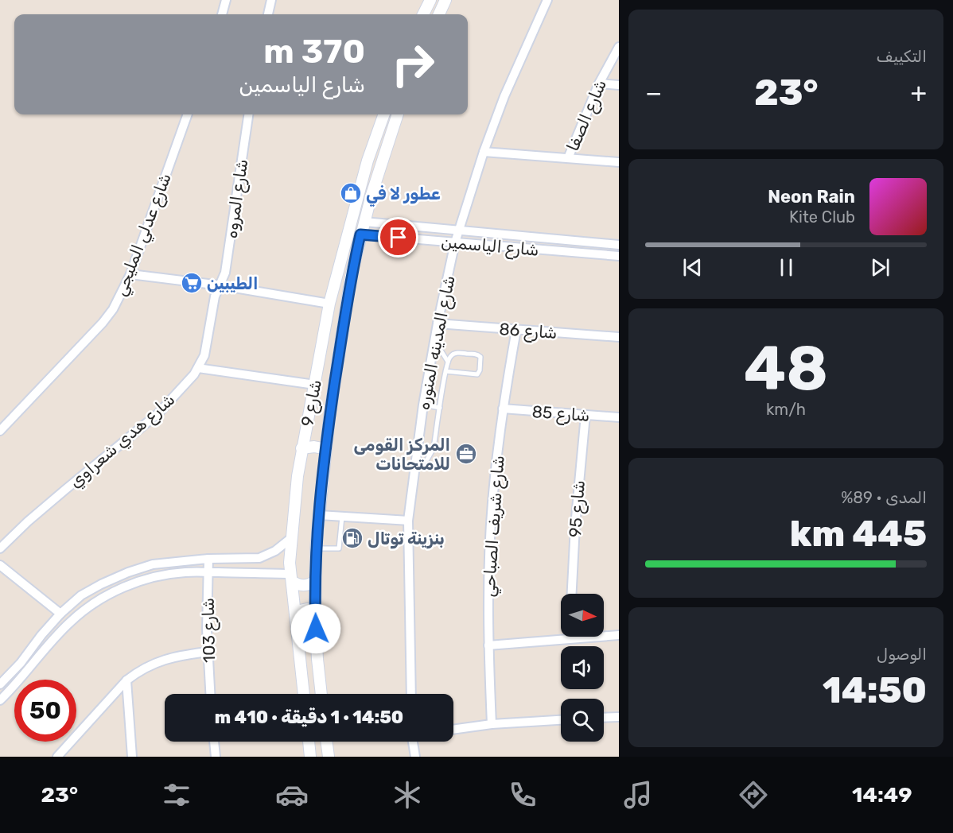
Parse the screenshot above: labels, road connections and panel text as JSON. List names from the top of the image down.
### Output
{
  "streets": {
    "main road": ["شارع 9"],
    "street": [
      "شارع الصفا",
      "شارع المروه",
      "شارع عدلي المليجي",
      "شارع الياسمين",
      "شارع 86",
      "شارع المدينه المنوره",
      "شارع 85",
      "شارع هدي شعراوي",
      "شارع 95",
      "شارع شريف الصباحي",
      "شارع 103"
    ]
  },
  "crossings": [
    ["شارع المروه", "شارع هدي شعراوي"],
    ["شارع الياسمين", "شارع المدينه المنوره"],
    ["شارع الياسمين", "شارع 9"],
    ["شارع 86", "شارع المدينه المنوره"],
    ["شارع 86", "شارع شريف الصباحي"],
    ["شارع 85", "شارع 95"],
    ["شارع 85", "شارع شريف الصباحي"]
  ],
  "places": {
    "shop": ["عطور لا في"],
    "supermarket": ["الطيبين"],
    "office": ["المركز القومى للامتحانات"],
    "fuel station": ["بنزينة توتال"]
  },
  "north": "right",
  "page": {
    "tile": [
      "التكييف",
      ["48", "km/h"],
      ["المدى · 89%", "445 km"],
      ["الوصول", "14:50"]
    ],
    "turn": ["370 m", "شارع الياسمين"],
    "heat": ["−", "23°", "+"],
    "song": ["Neon Rain", "Kite Club"],
    "limit": "50",
    "trip": "14:50 · 1 دقيقة · 410 m",
    "tabs": ["14:49", "23°"]
  }
}
